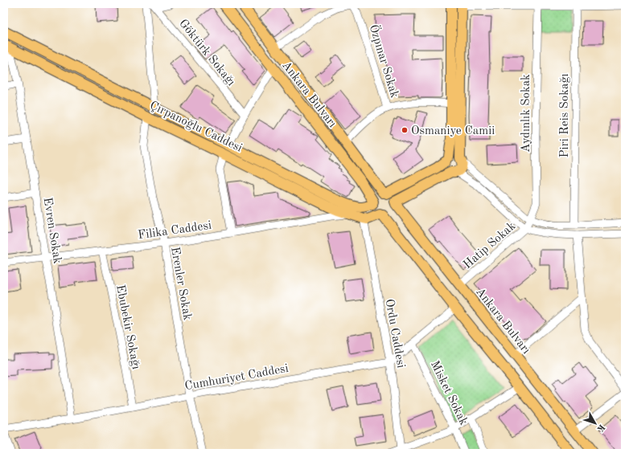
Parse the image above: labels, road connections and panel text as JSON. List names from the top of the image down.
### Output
{
  "streets": {
    "main road": ["Ankara Bulvarı", "Çırpanoğlu Caddesi"],
    "street": [
      "Göktürk Sokağı",
      "Özpınar Sokak",
      "Aydınlık Sokak",
      "Piri Reis Sokağı",
      "Filika Caddesi",
      "Evren Sokak",
      "Hatip Sokak",
      "Erenler Sokak",
      "Ebubekir Sokağı",
      "Ordu Caddesi",
      "Cumhuriyet Caddesi",
      "Misket Sokak"
    ]
  },
  "crossings": [
    ["Ankara Bulvarı", "Çırpanoğlu Caddesi"],
    ["Ankara Bulvarı", "Hatip Sokak"],
    ["Aydınlık Sokak", "Hatip Sokak"],
    ["Çırpanoğlu Caddesi", "Filika Caddesi"],
    ["Çırpanoğlu Caddesi", "Evren Sokak"],
    ["Çırpanoğlu Caddesi", "Erenler Sokak"],
    ["Çırpanoğlu Caddesi", "Ordu Caddesi"],
    ["Filika Caddesi", "Evren Sokak"],
    ["Filika Caddesi", "Erenler Sokak"],
    ["Filika Caddesi", "Ebubekir Sokağı"],
    ["Evren Sokak", "Cumhuriyet Caddesi"],
    ["Erenler Sokak", "Cumhuriyet Caddesi"],
    ["Ebubekir Sokağı", "Cumhuriyet Caddesi"],
    ["Ordu Caddesi", "Cumhuriyet Caddesi"]
  ],
  "places": ["Osmaniye Camii"],
  "north": "bottom right"
}
